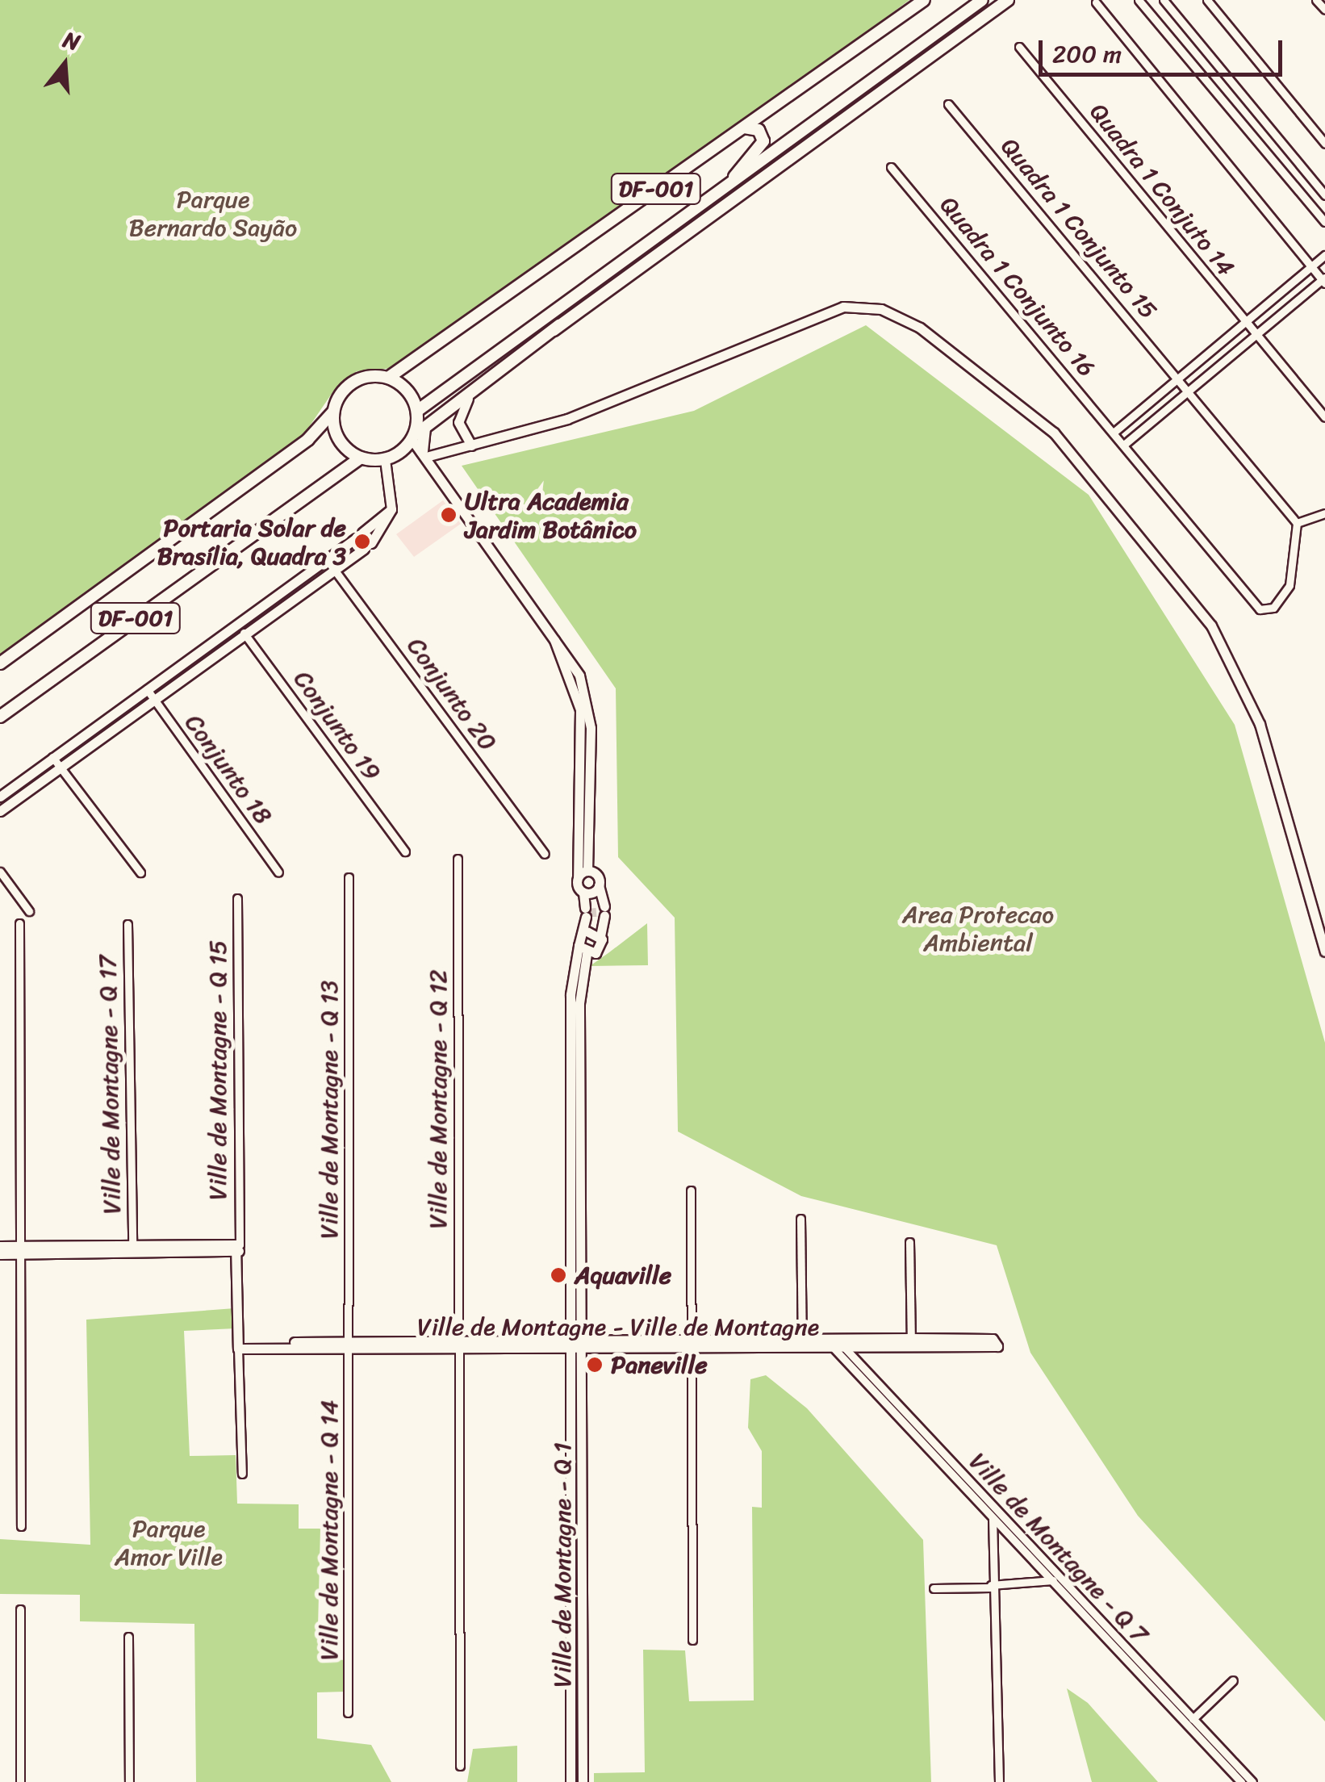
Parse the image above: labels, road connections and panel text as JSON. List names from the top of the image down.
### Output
{
  "streets": {
    "main road": ["DF-001"],
    "street": [
      "Quadra 1 Conjuto 14",
      "Quadra 1 Conjunto 15",
      "Quadra 1 Conjunto 16",
      "Conjunto 20",
      "Conjunto 19",
      "Conjunto 18",
      "Ville de Montagne - Q 15",
      "Ville de Montagne - Q 17",
      "Ville de Montagne - Q 12",
      "Ville de Montagne - Q 13",
      "Ville de Montagne - Ville de Montagne",
      "Ville de Montagne - Q 14",
      "Ville de Montagne - Q 7",
      "Ville de Montagne - Q 1"
    ]
  },
  "crossings": [
    ["Quadra 1 Conjunto 15", "Quadra 1 Conjunto 16"],
    ["Ville de Montagne - Q 12", "Ville de Montagne - Ville de Montagne"],
    ["Ville de Montagne - Q 13", "Ville de Montagne - Ville de Montagne"],
    ["Ville de Montagne - Q 13", "Ville de Montagne - Q 14"],
    ["Ville de Montagne - Ville de Montagne", "Ville de Montagne - Q 14"],
    ["Ville de Montagne - Ville de Montagne", "Ville de Montagne - Q 7"],
    ["Ville de Montagne - Ville de Montagne", "Ville de Montagne - Q 1"]
  ],
  "parks": ["Parque Bernardo Sayão", "Area Protecao Ambiental", "Parque Amor Ville"],
  "places": [
    "Ultra Academia Jardim Botânico",
    "Portaria Solar de Brasília, Quadra 3",
    "Aquaville",
    "Paneville"
  ],
  "scale_bar": "200 m",
  "north": "top"
}
